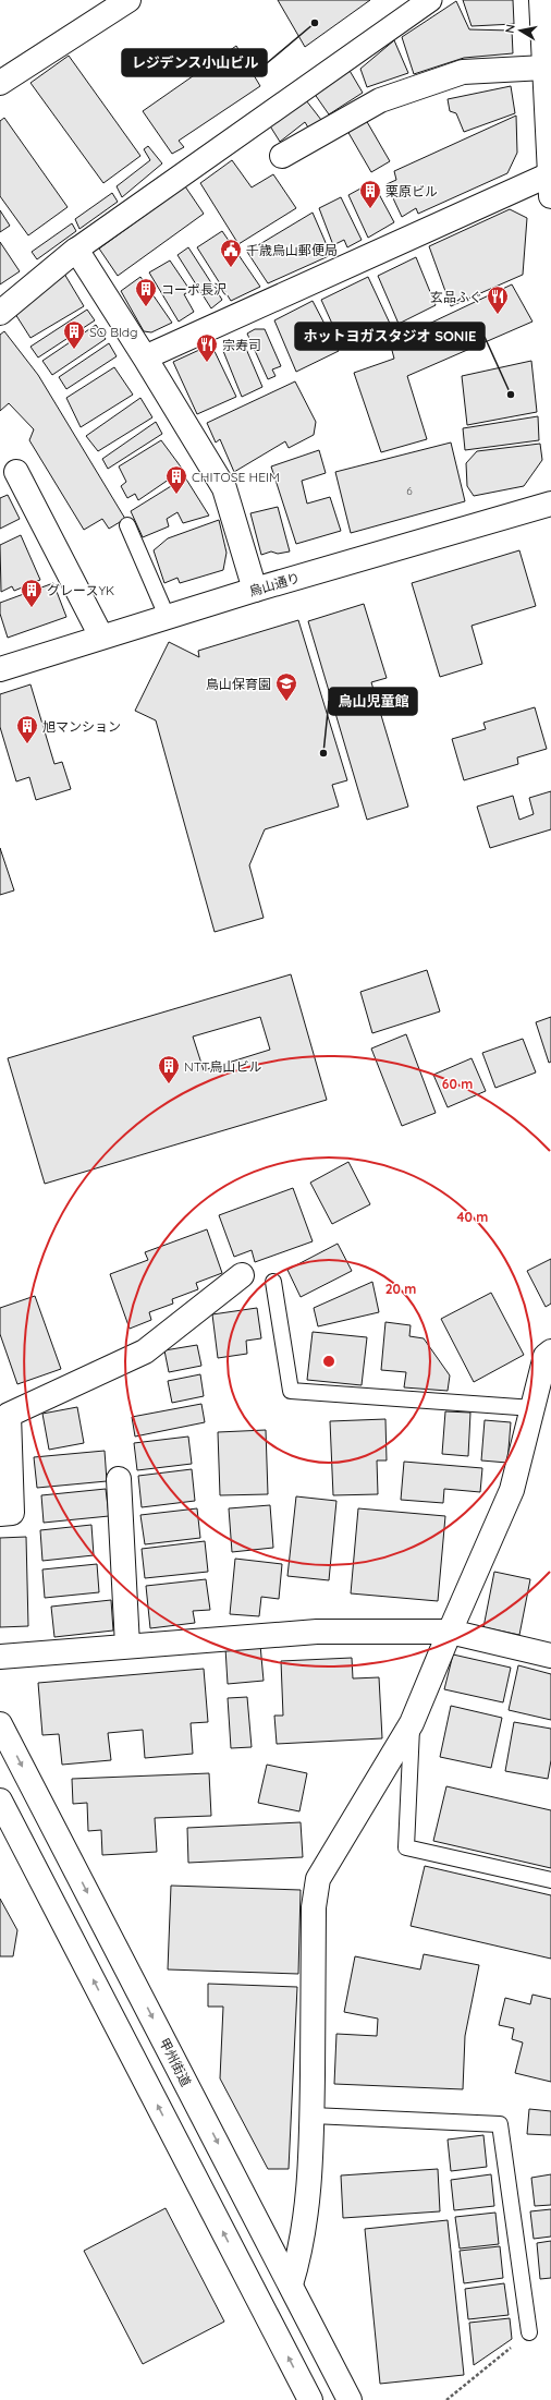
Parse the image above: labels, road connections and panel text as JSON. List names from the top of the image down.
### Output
{
  "streets": {
    "main road": ["烏山通り", "甲州街道"]
  },
  "places": {
    "other": ["レジデンス小山ビル", "ホットヨガスタジオ SONIE", "烏山児童館"],
    "building": [
      "栗原ビル",
      "コーポ長沢",
      "SO Bldg",
      "CHITOSE HEIM",
      "グレースYK",
      "旭マンション",
      "NTT烏山ビル"
    ],
    "public building": ["千歳烏山郵便局"],
    "restaurant": ["玄品ふぐ", "宗寿司"],
    "school or university": ["鳥山保育園"]
  },
  "house_numbers": ["6"],
  "north": "left",
  "rings": ["60 m", "40 m", "20 m"]
}
